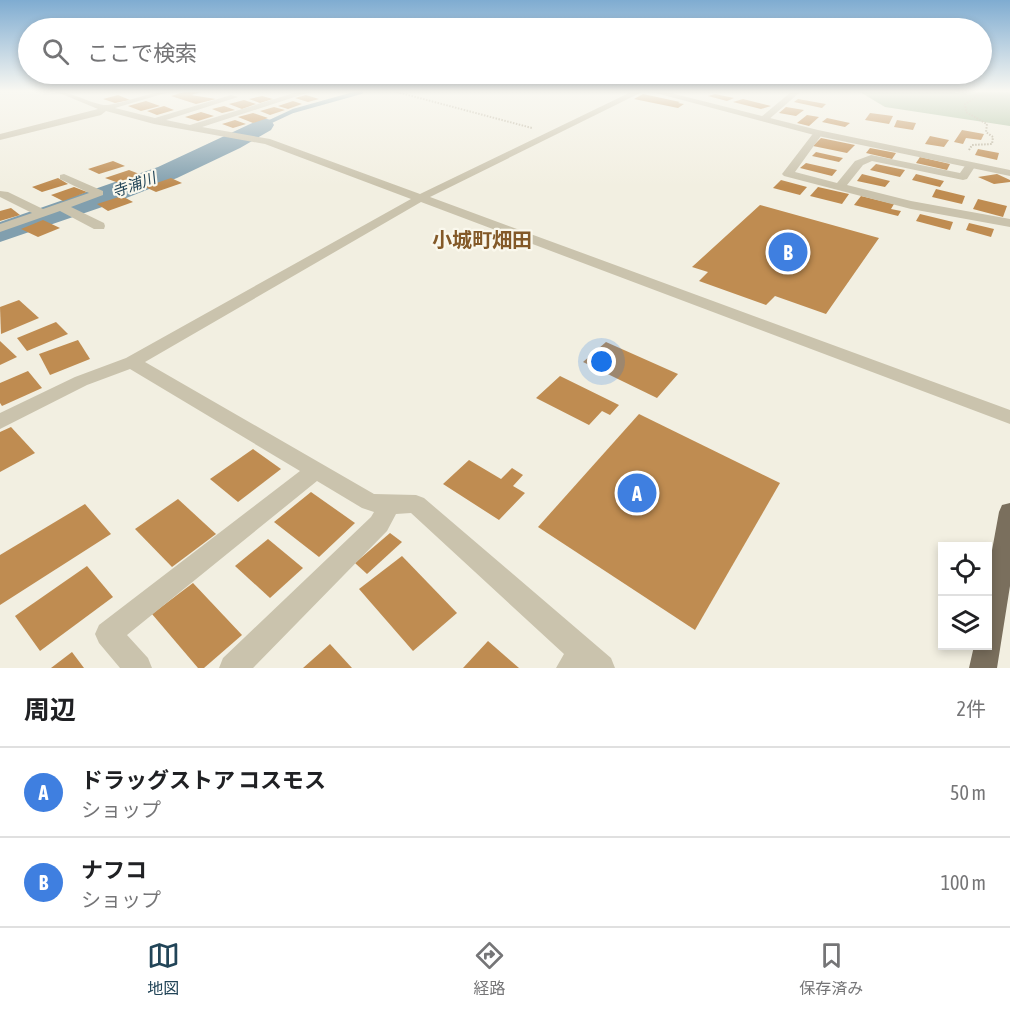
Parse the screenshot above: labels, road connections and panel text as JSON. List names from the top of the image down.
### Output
{
  "districts": ["小城町畑田"],
  "water": ["寺浦川"],
  "page": {
    "search": "ここで検索",
    "pins": ["B", "A"],
    "heading": ["周辺", "2件"],
    "list": [
      {
        "mark": "A",
        "name": "ドラッグストア コスモス",
        "note": "ショップ",
        "value": "50 m"
      },
      {
        "mark": "B",
        "name": "ナフコ",
        "note": "ショップ",
        "value": "100 m"
      }
    ],
    "nav": ["地図", "経路", "保存済み"]
  }
}
